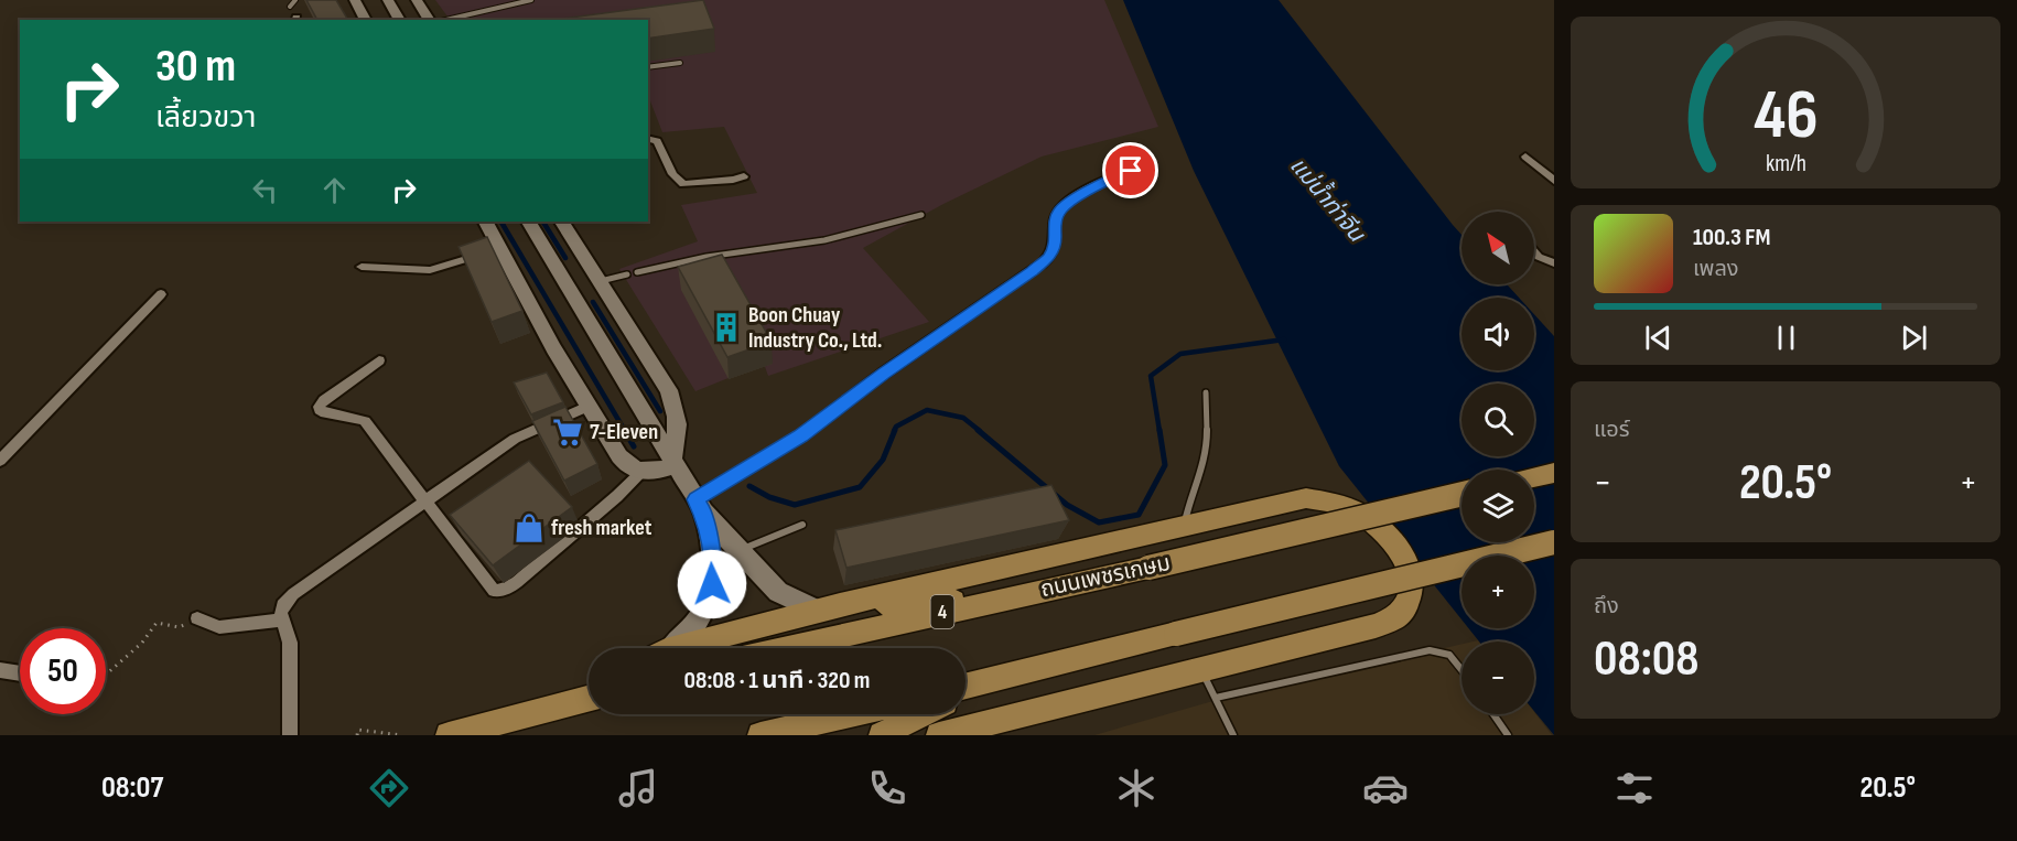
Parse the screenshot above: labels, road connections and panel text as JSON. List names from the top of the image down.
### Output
{
  "streets": {
    "main road": ["ถนนเพชรเกษม", "4"]
  },
  "water": ["แม่น้ำท่าจีน"],
  "places": {
    "building": ["Boon Chuay Industry Co., Ltd."],
    "supermarket": ["7-Eleven"],
    "shop": ["fresh market"]
  },
  "north": "top left",
  "page": {
    "turn": ["30 m", "เลี้ยวขวา"],
    "map_buttons": ["+", "−"],
    "song": ["100.3 FM", "เพลง"],
    "tile": [
      "แอร์",
      ["ถึง", "08:08"]
    ],
    "heat": ["−", "20.5°", "+"],
    "limit": "50",
    "trip": "08:08 · 1 นาที · 320 m",
    "tabs": ["08:07", "20.5°"],
    "gauge": ["46", "km/h"]
  }
}
